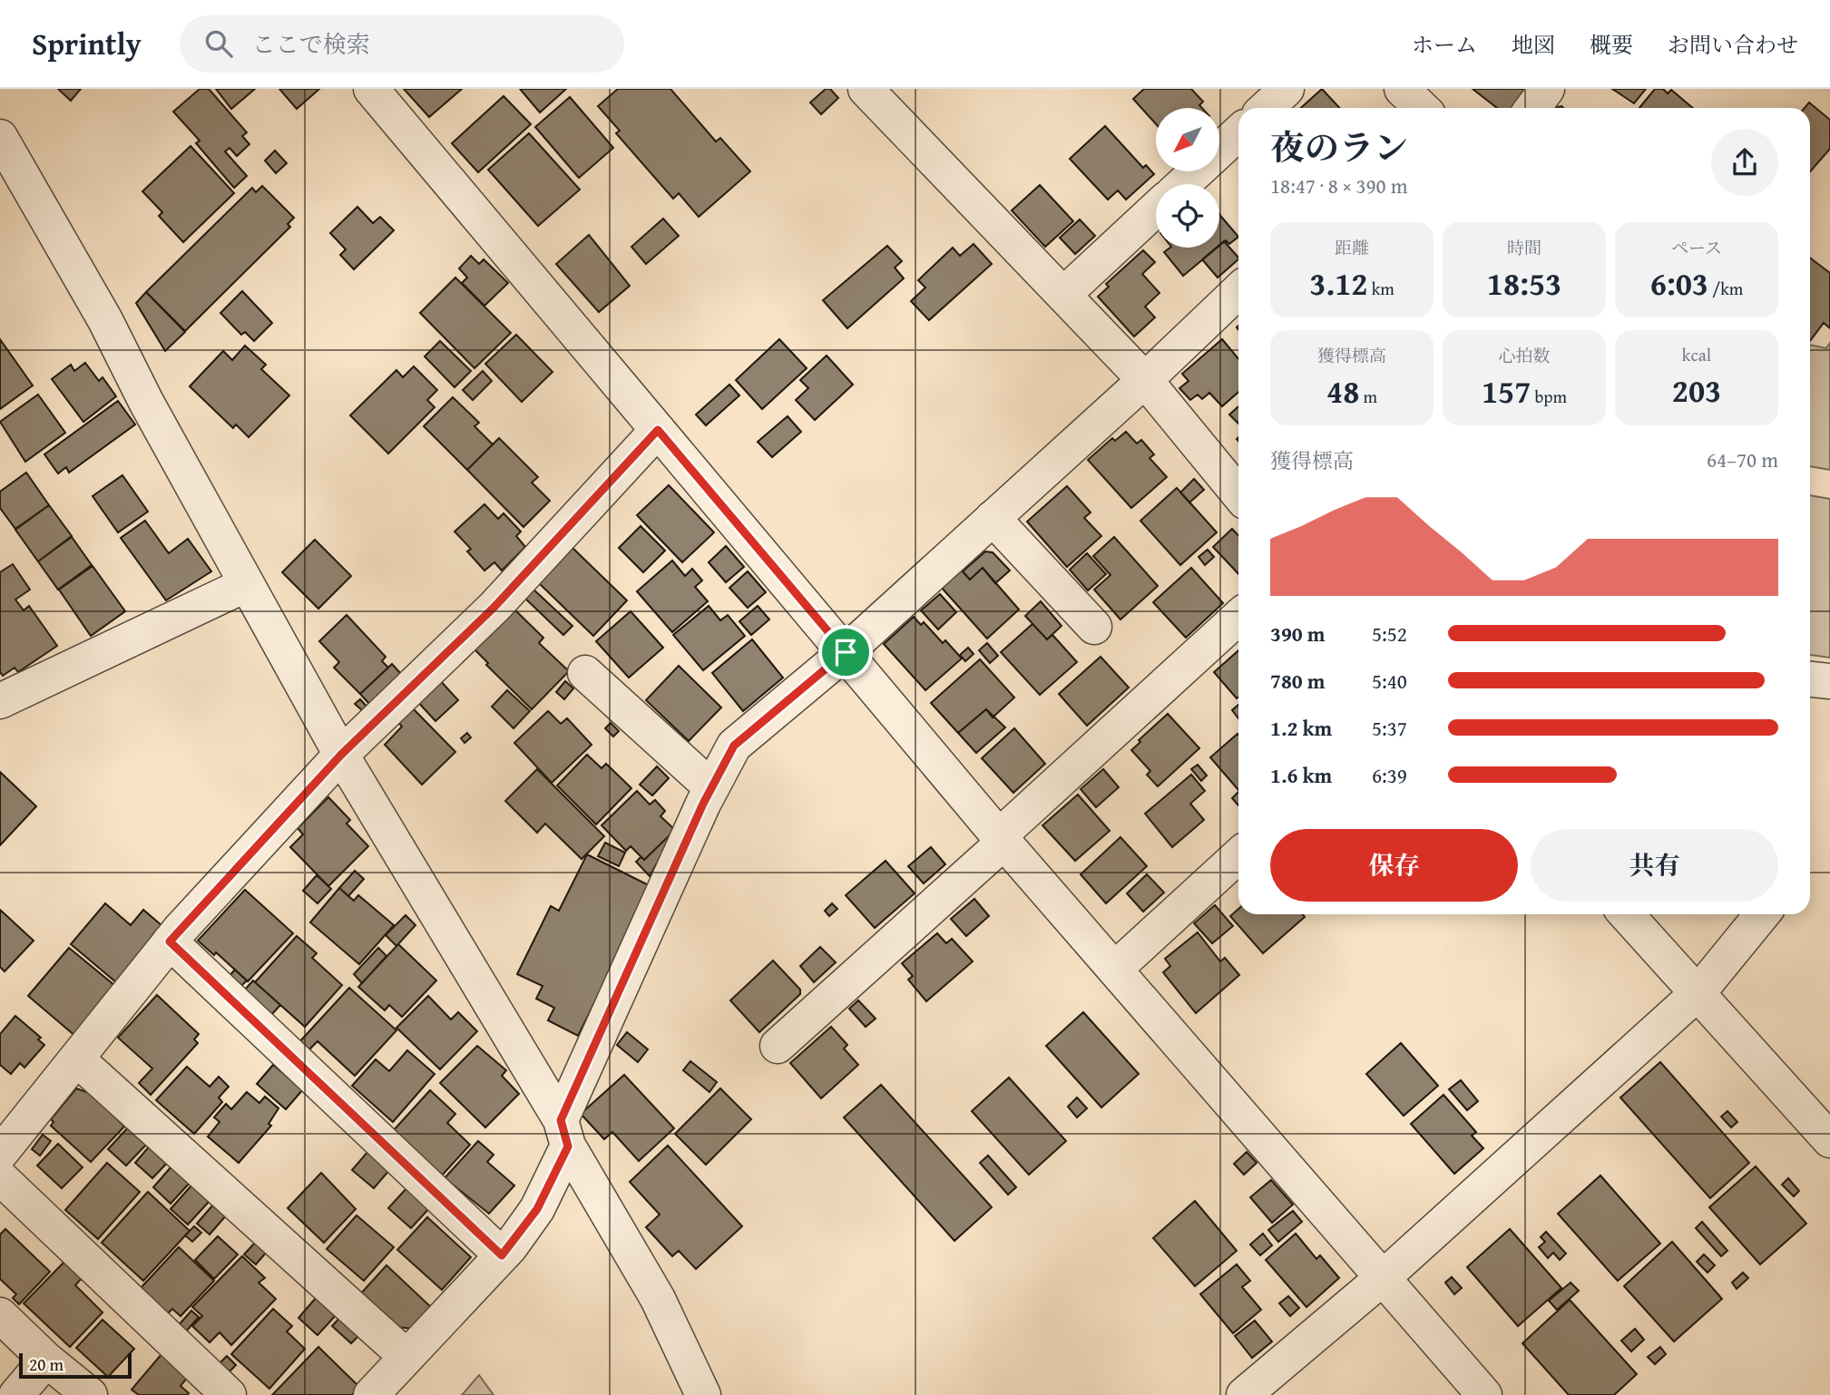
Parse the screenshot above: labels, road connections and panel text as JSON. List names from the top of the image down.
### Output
{
  "scale_bar": "20 m",
  "north": "bottom left",
  "page": {
    "header": "Sprintly",
    "search": "ここで検索",
    "nav": [
      "ホーム",
      "地図",
      "概要",
      "お問い合わせ"
    ],
    "heading": ["夜のラン", "18:47 · 8 × 390 m"],
    "stats": [
      ["距離", "3.12 km"],
      ["時間", "18:53"],
      ["ペース", "6:03 /km"],
      ["獲得標高", "48 m"],
      ["心拍数", "157 bpm"],
      ["kcal", "203"]
    ],
    "chart": ["獲得標高", "64–70 m"],
    "list": [
      {
        "name": "390 m",
        "note": "5:52"
      },
      {
        "name": "780 m",
        "note": "5:40"
      },
      {
        "name": "1.2 km",
        "note": "5:37"
      },
      {
        "name": "1.6 km",
        "note": "6:39"
      }
    ],
    "buttons": ["保存", "共有"],
    "scale": "20 m"
  }
}
